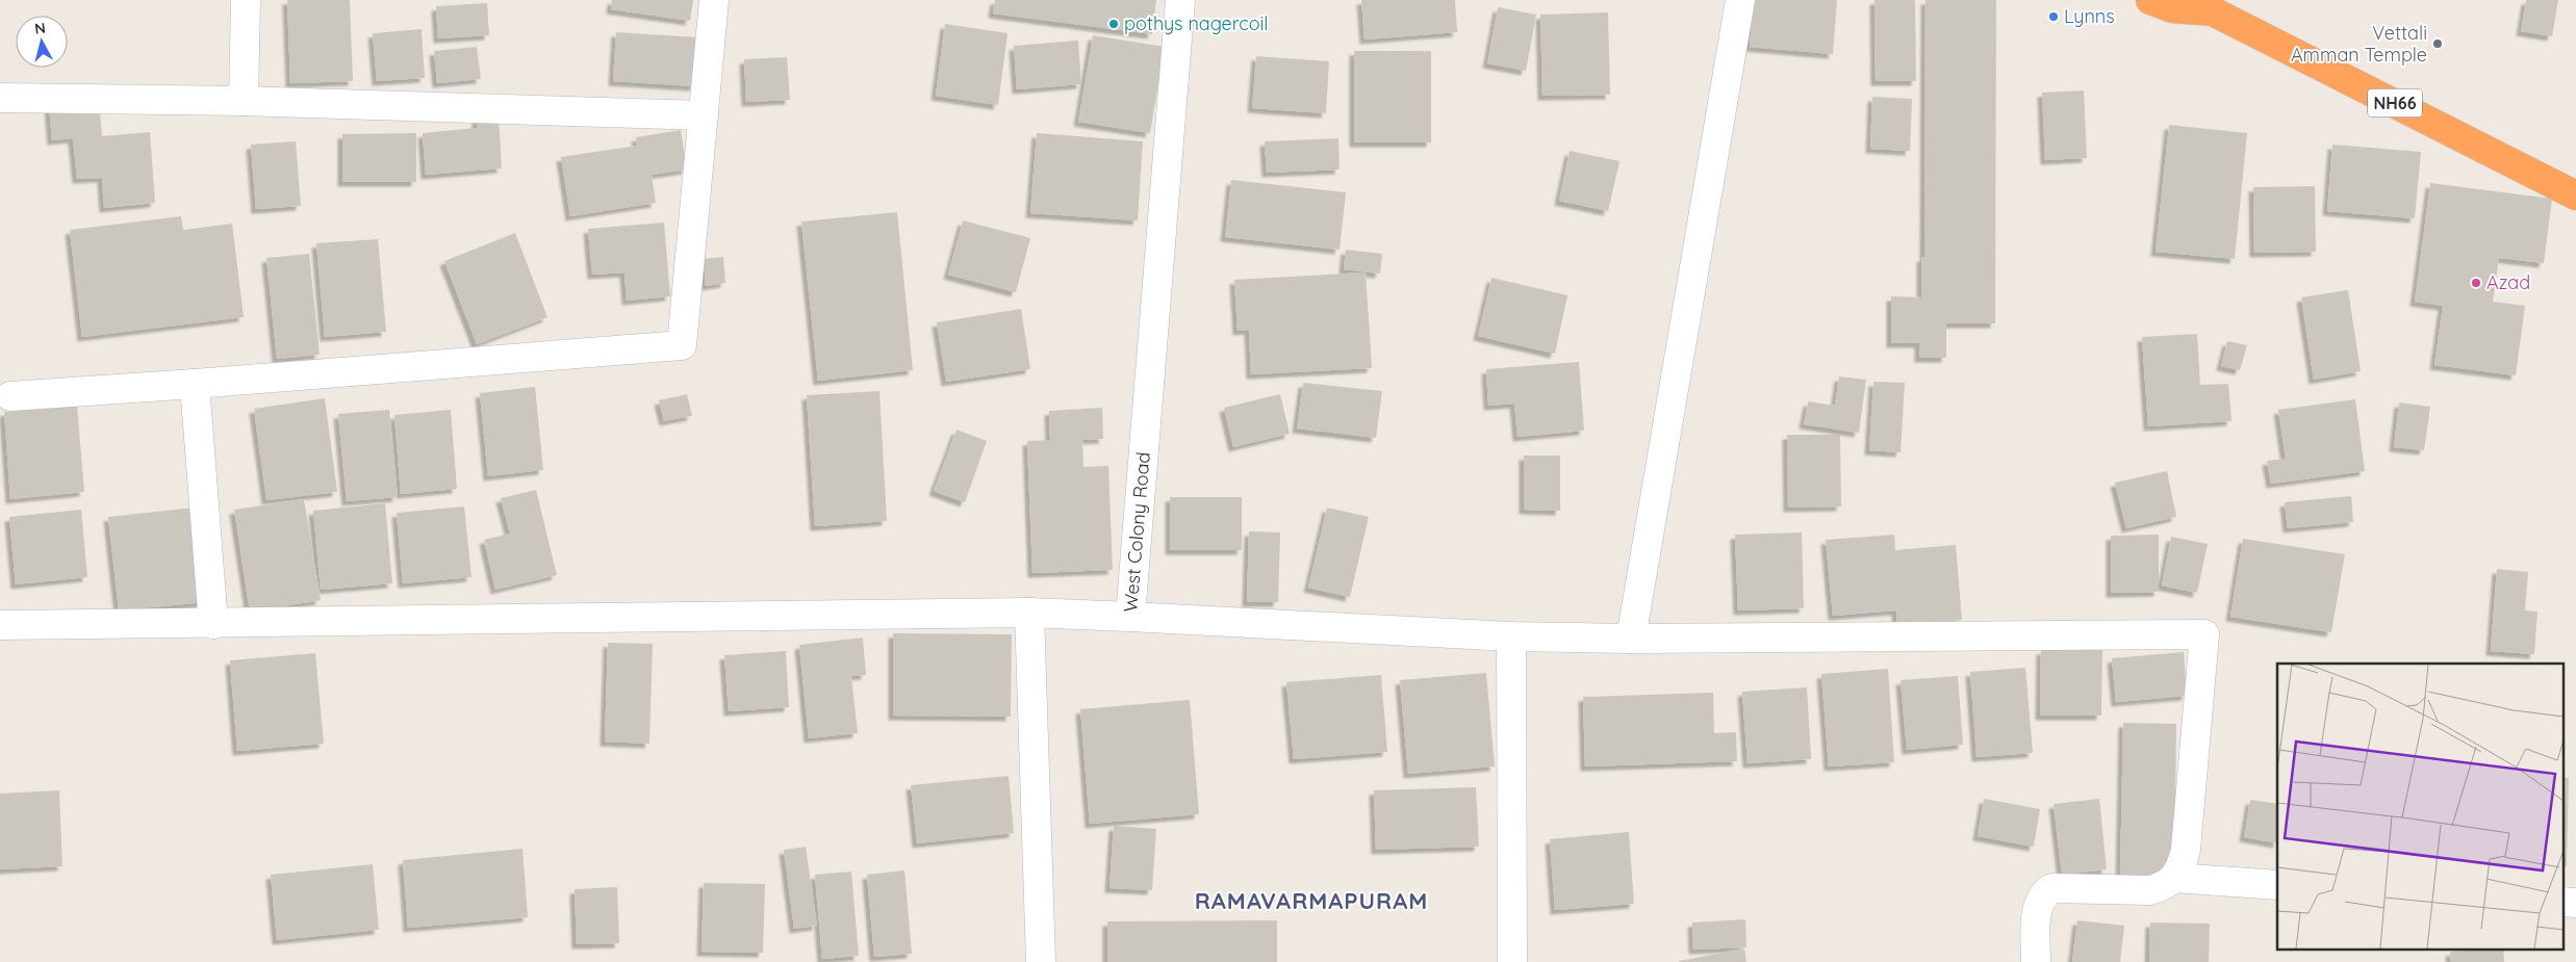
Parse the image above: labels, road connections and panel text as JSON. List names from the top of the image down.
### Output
{
  "streets": {
    "highway": ["NH66"],
    "street": ["West Colony Road"]
  },
  "districts": ["RAMAVARMAPURAM"],
  "places": [
    "Lynns",
    "pothys nagercoil",
    "Vettali Amman Temple",
    "Azad"
  ],
  "north": "top"
}
